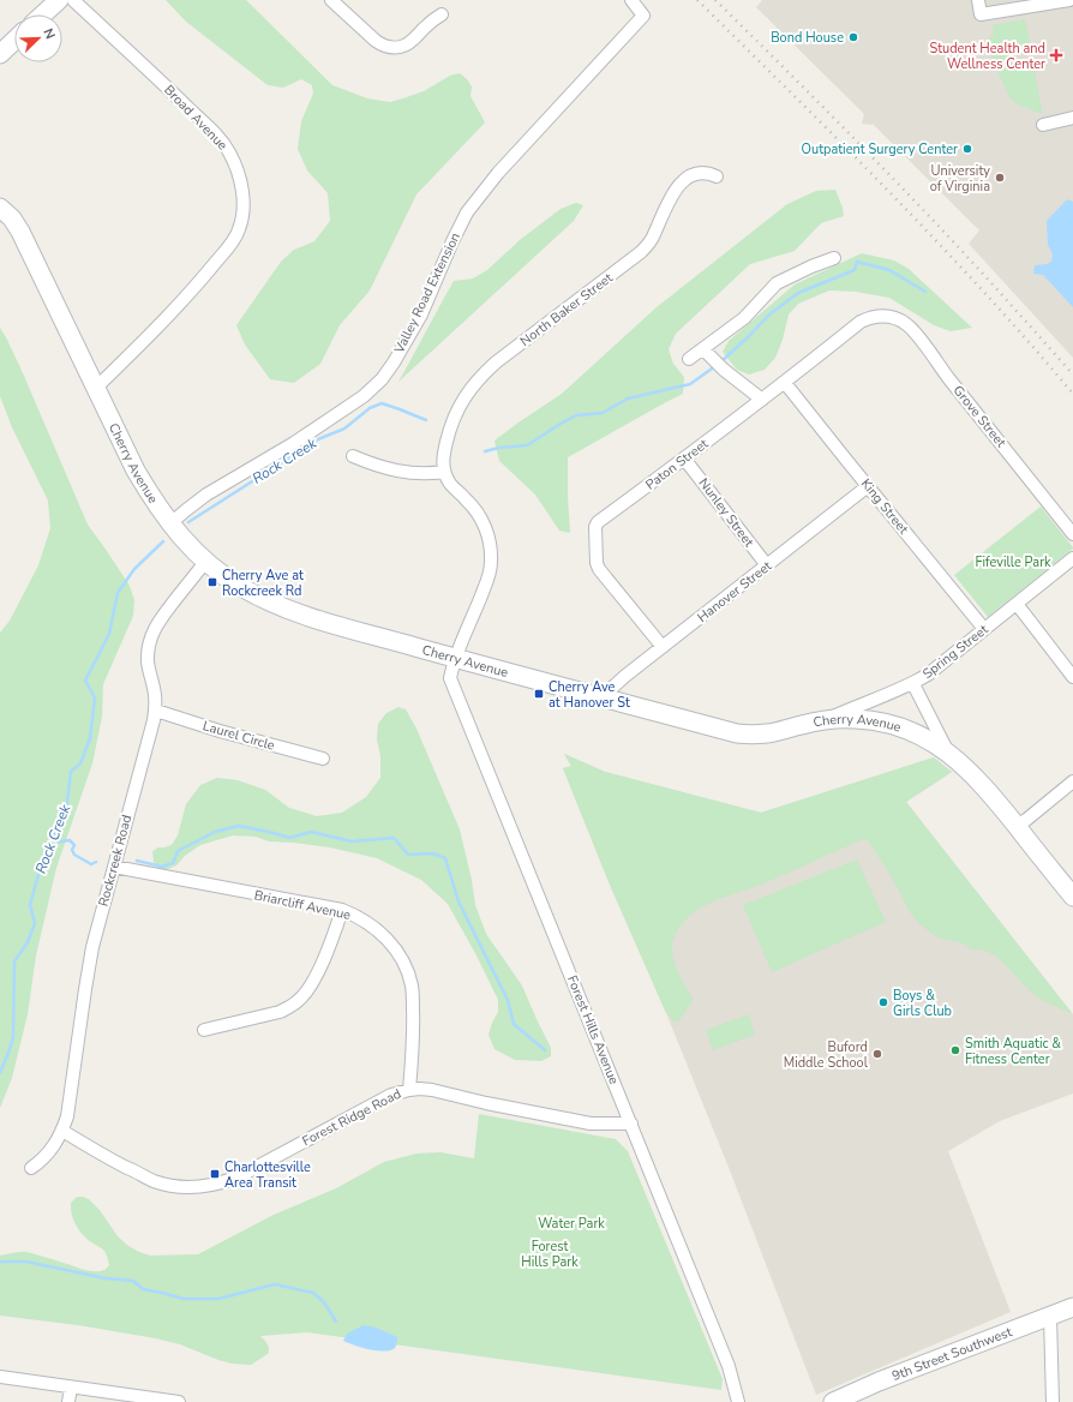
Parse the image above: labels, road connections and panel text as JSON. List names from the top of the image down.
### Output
{
  "streets": {
    "street": [
      "Broad Avenue",
      "Valley Road Extension",
      "North Baker Street",
      "Grove Street",
      "Cherry Avenue",
      "Paton Street",
      "King Street",
      "Nunley Street",
      "Hanover Street",
      "Spring Street",
      "Laurel Circle",
      "Rockcreek Road",
      "Briarcliff Avenue",
      "Forest Hills Avenue",
      "Forest Ridge Road",
      "9th Street Southwest"
    ]
  },
  "crossings": [
    ["Broad Avenue", "Cherry Avenue"],
    ["Valley Road Extension", "Cherry Avenue"],
    ["North Baker Street", "Forest Hills Avenue"],
    ["Grove Street", "Paton Street"],
    ["Cherry Avenue", "Hanover Street"],
    ["Cherry Avenue", "Spring Street"],
    ["Cherry Avenue", "Rockcreek Road"],
    ["Cherry Avenue", "Forest Hills Avenue"],
    ["Paton Street", "King Street"],
    ["Paton Street", "Nunley Street"],
    ["Paton Street", "Hanover Street"],
    ["King Street", "Hanover Street"],
    ["King Street", "Spring Street"],
    ["Nunley Street", "Hanover Street"],
    ["Laurel Circle", "Rockcreek Road"],
    ["Rockcreek Road", "Briarcliff Avenue"],
    ["Rockcreek Road", "Forest Ridge Road"],
    ["Briarcliff Avenue", "Forest Ridge Road"],
    ["Forest Hills Avenue", "Forest Ridge Road"]
  ],
  "water": ["Rock Creek"],
  "parks": ["Fifeville Park", "Water Park", "Forest Hills Park"],
  "places": {
    "other": [
      "Bond House",
      "Outpatient Surgery Center",
      "University of Virginia",
      "Boys & Girls Club",
      "Smith Aquatic & Fitness Center",
      "Buford Middle School"
    ],
    "health": ["Student Health and Wellness Center"],
    "transit": ["Cherry Ave at Rockcreek Rd", "Cherry Ave at Hanover St", "Charlottesville Area Transit"]
  },
  "north": "top right"
}
